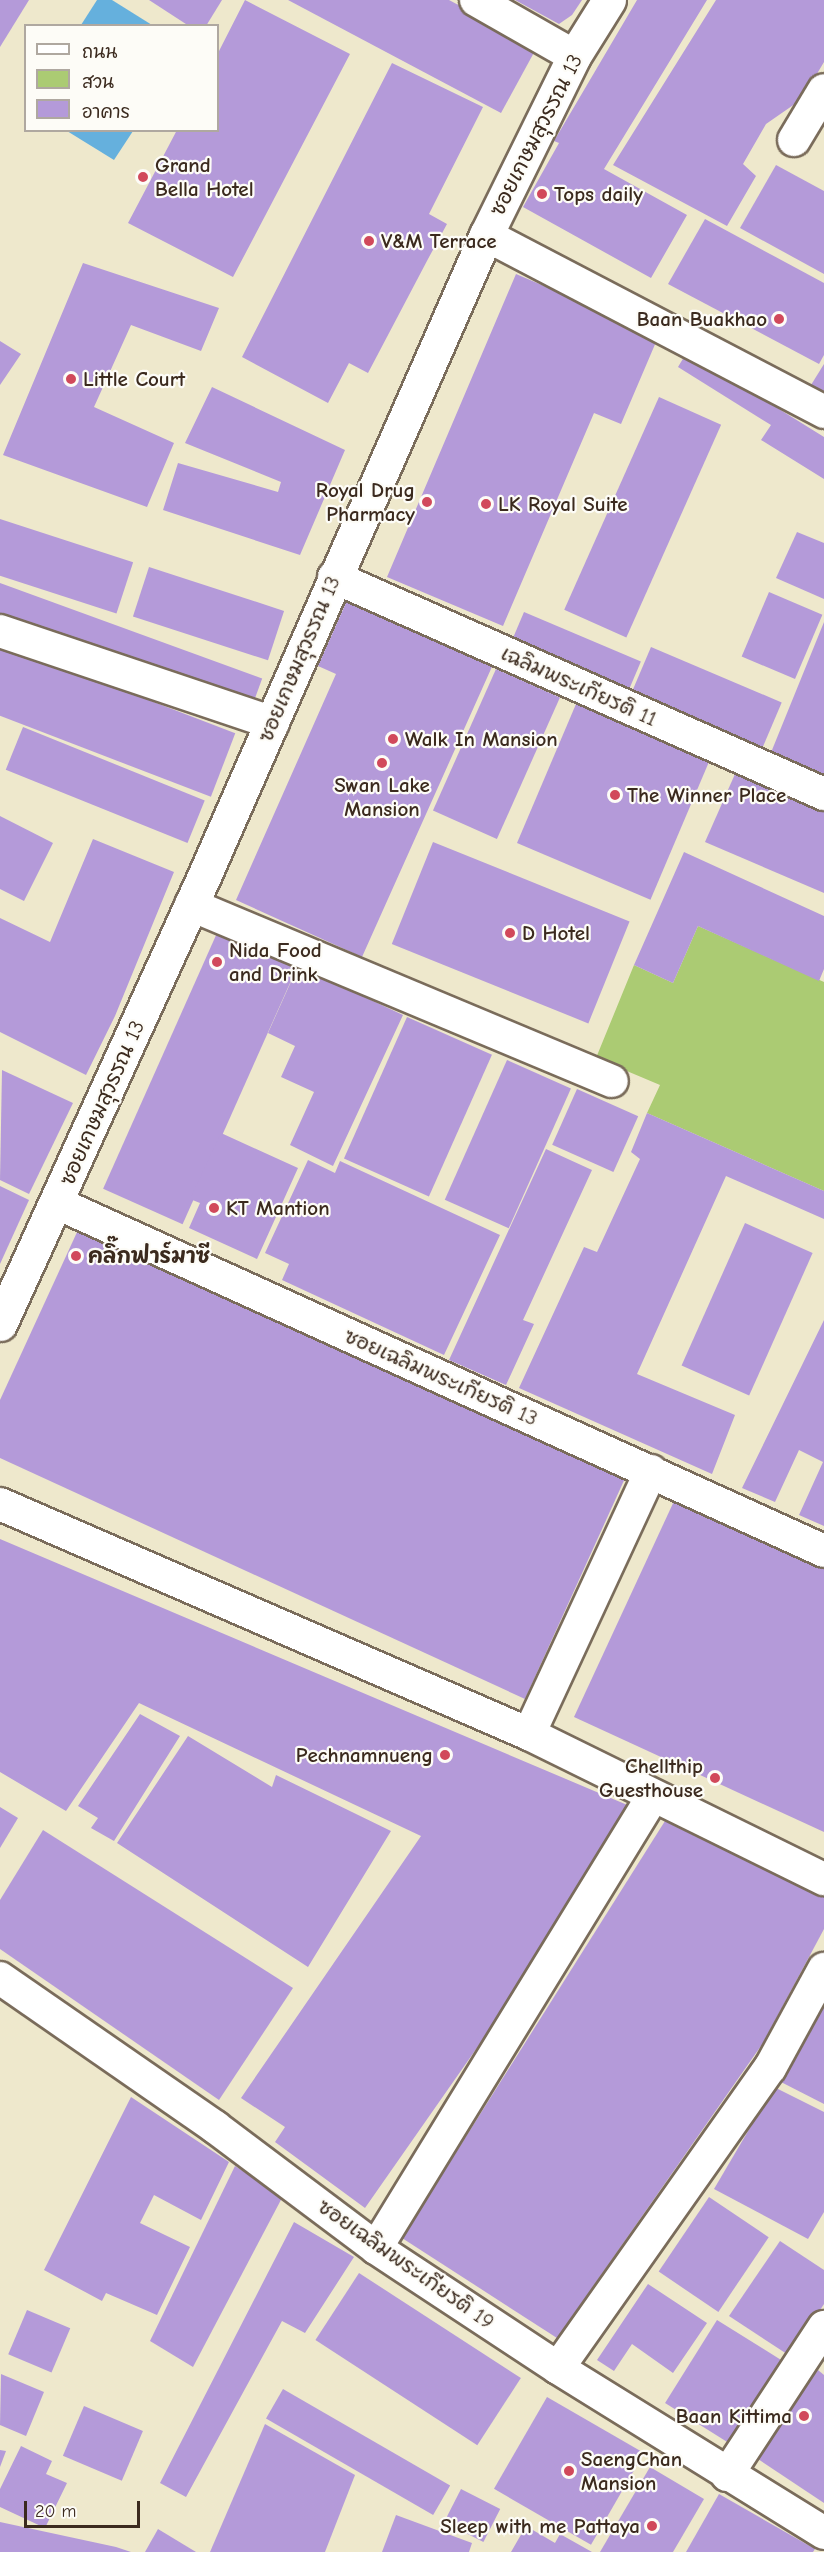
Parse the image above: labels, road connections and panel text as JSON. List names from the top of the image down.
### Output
{
  "streets": {
    "street": [
      "ซอยเกษมสุวรรณ 13",
      "เฉลิมพระเกียรติ 11",
      "ซอยเฉลิมพระเกียรติ 13",
      "ซอยเฉลิมพระเกียรติ 19"
    ]
  },
  "crossings": [
    ["ซอยเกษมสุวรรณ 13", "เฉลิมพระเกียรติ 11"],
    ["ซอยเกษมสุวรรณ 13", "ซอยเฉลิมพระเกียรติ 13"]
  ],
  "places": [
    "Grand Bella Hotel",
    "Tops daily",
    "V&M Terrace",
    "Baan Buakhao",
    "Little Court",
    "Royal Drug Pharmacy",
    "LK Royal Suite",
    "Walk In Mansion",
    "Swan Lake Mansion",
    "The Winner Place",
    "D Hotel",
    "Nida Food and Drink",
    "KT Mantion",
    "คลิ๊กฟาร์มาซี",
    "Pechnamnueng",
    "Chellthip Guesthouse",
    "Baan Kittima",
    "SaengChan Mansion",
    "Sleep with me Pattaya"
  ],
  "legend": ["ถนน", "สวน", "อาคาร"],
  "scale_bar": "20 m"
}
